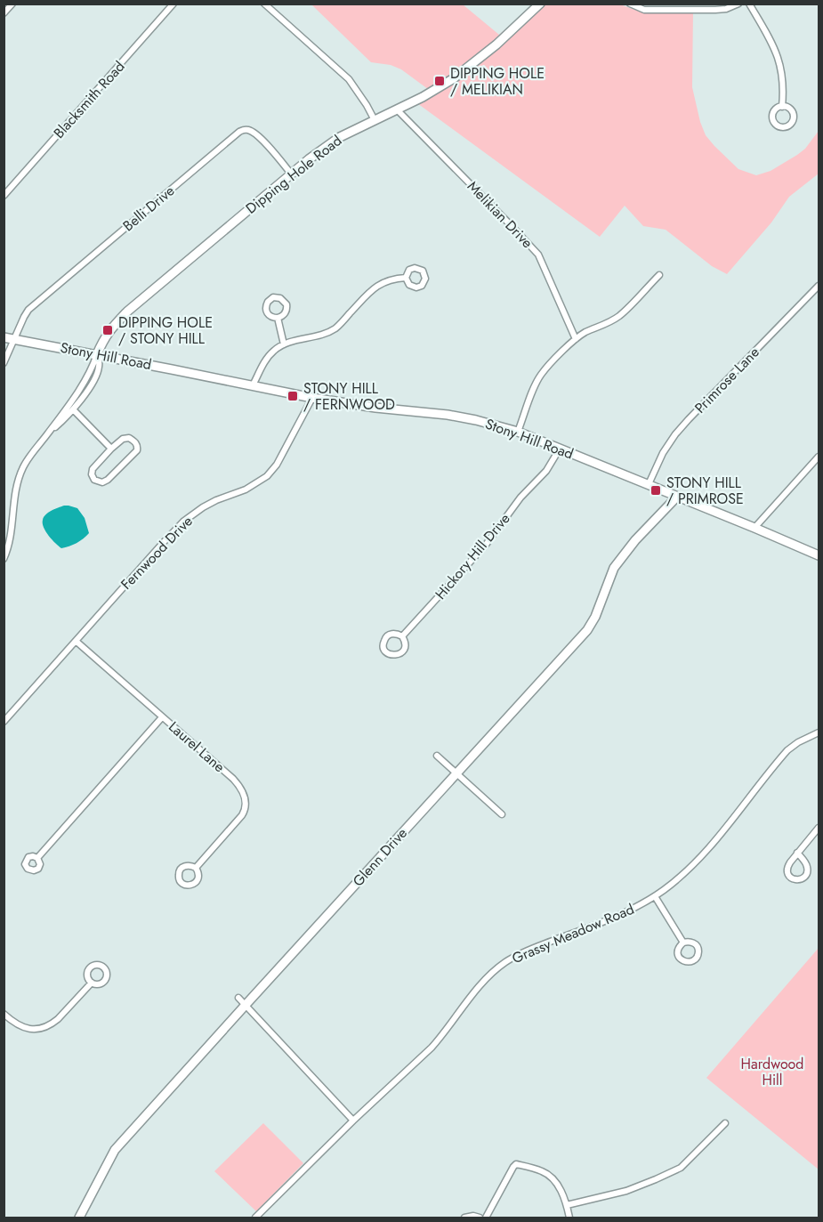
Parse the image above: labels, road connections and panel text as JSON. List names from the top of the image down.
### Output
{
  "streets": {
    "main road": ["Dipping Hole Road", "Stony Hill Road", "Glenn Drive"],
    "street": [
      "Blacksmith Road",
      "Belli Drive",
      "Melikian Drive",
      "Primrose Lane",
      "Fernwood Drive",
      "Hickory Hill Drive",
      "Laurel Lane",
      "Grassy Meadow Road"
    ]
  },
  "crossings": [
    ["Dipping Hole Road", "Belli Drive"],
    ["Dipping Hole Road", "Melikian Drive"],
    ["Dipping Hole Road", "Stony Hill Road"],
    ["Belli Drive", "Stony Hill Road"],
    ["Stony Hill Road", "Primrose Lane"],
    ["Stony Hill Road", "Fernwood Drive"],
    ["Stony Hill Road", "Hickory Hill Drive"],
    ["Stony Hill Road", "Glenn Drive"],
    ["Fernwood Drive", "Laurel Lane"]
  ],
  "parks": ["Hardwood Hill"],
  "places": {
    "transit": [
      "DIPPING HOLE / MELIKIAN",
      "DIPPING HOLE / STONY HILL",
      "STONY HILL / FERNWOOD",
      "STONY HILL / PRIMROSE"
    ]
  }
}
